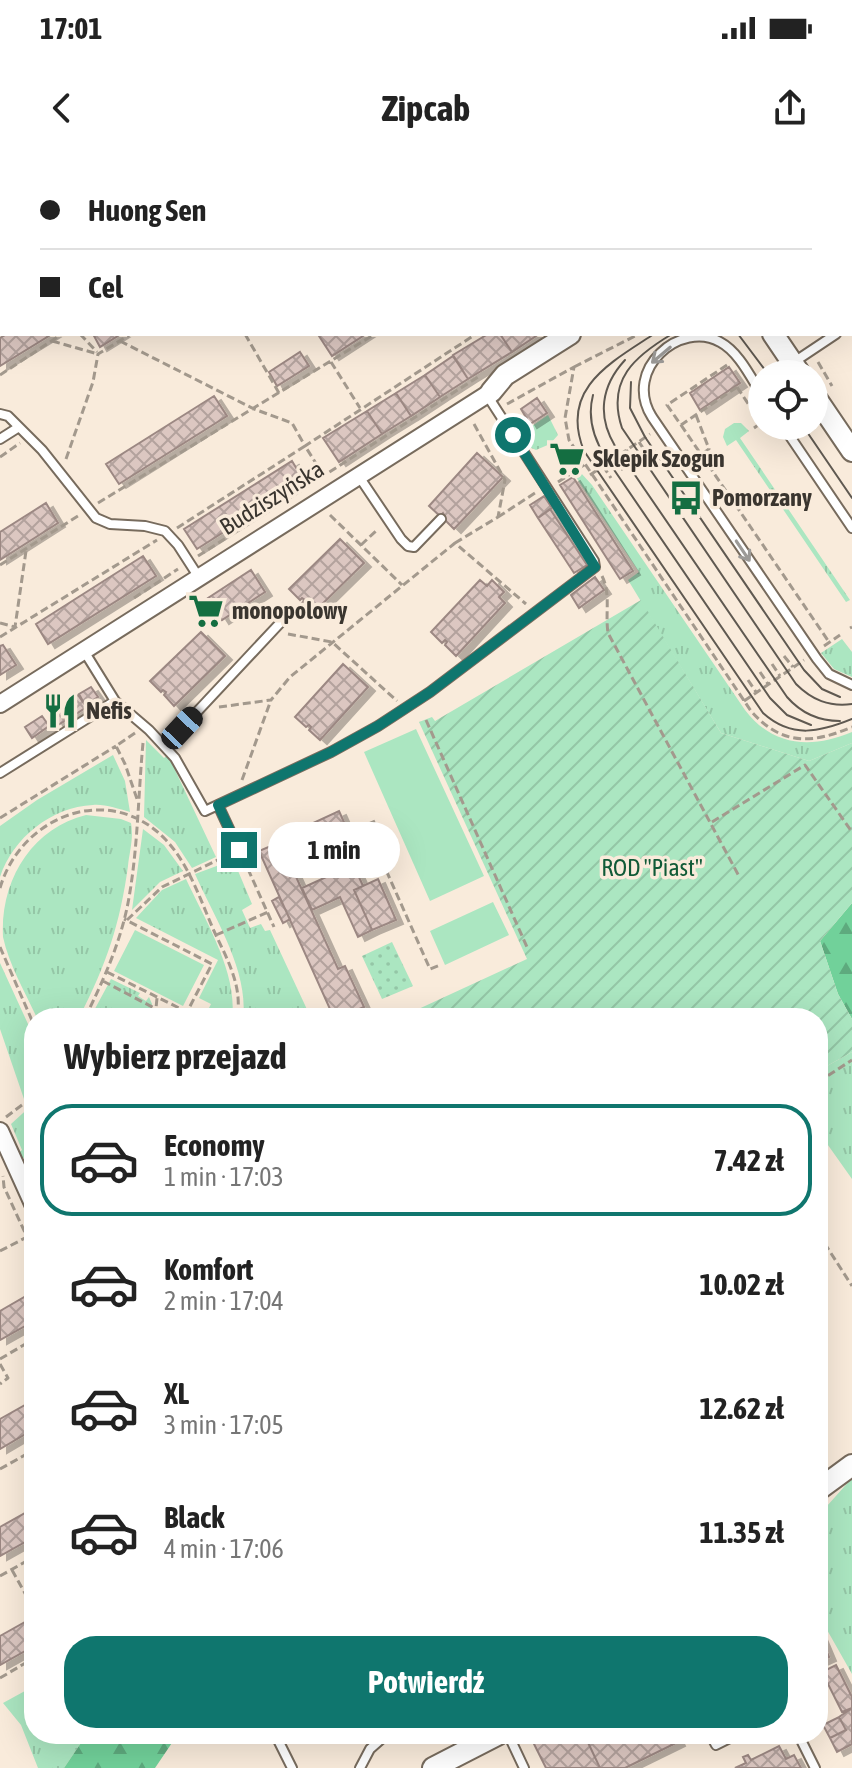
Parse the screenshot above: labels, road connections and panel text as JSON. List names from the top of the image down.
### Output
{
  "streets": {
    "street": ["Budziszyńska"]
  },
  "parks": ["ROD \"Piast\""],
  "places": {
    "supermarket": ["Sklepik Szogun", "monopolowy"],
    "bus stop": ["Pomorzany"],
    "restaurant": ["Nefis"]
  },
  "page": {
    "status": "17:01",
    "header": "Zipcab",
    "banner": ["Huong Sen", "Cel"],
    "bubble": "1 min",
    "heading": "Wybierz przejazd",
    "list": [
      {
        "name": "Economy",
        "note": "1 min · 17:03",
        "value": "7.42 zł"
      },
      {
        "name": "Komfort",
        "note": "2 min · 17:04",
        "value": "10.02 zł"
      },
      {
        "name": "XL",
        "note": "3 min · 17:05",
        "value": "12.62 zł"
      },
      {
        "name": "Black",
        "note": "4 min · 17:06",
        "value": "11.35 zł"
      }
    ],
    "buttons": "Potwierdź"
  }
}
